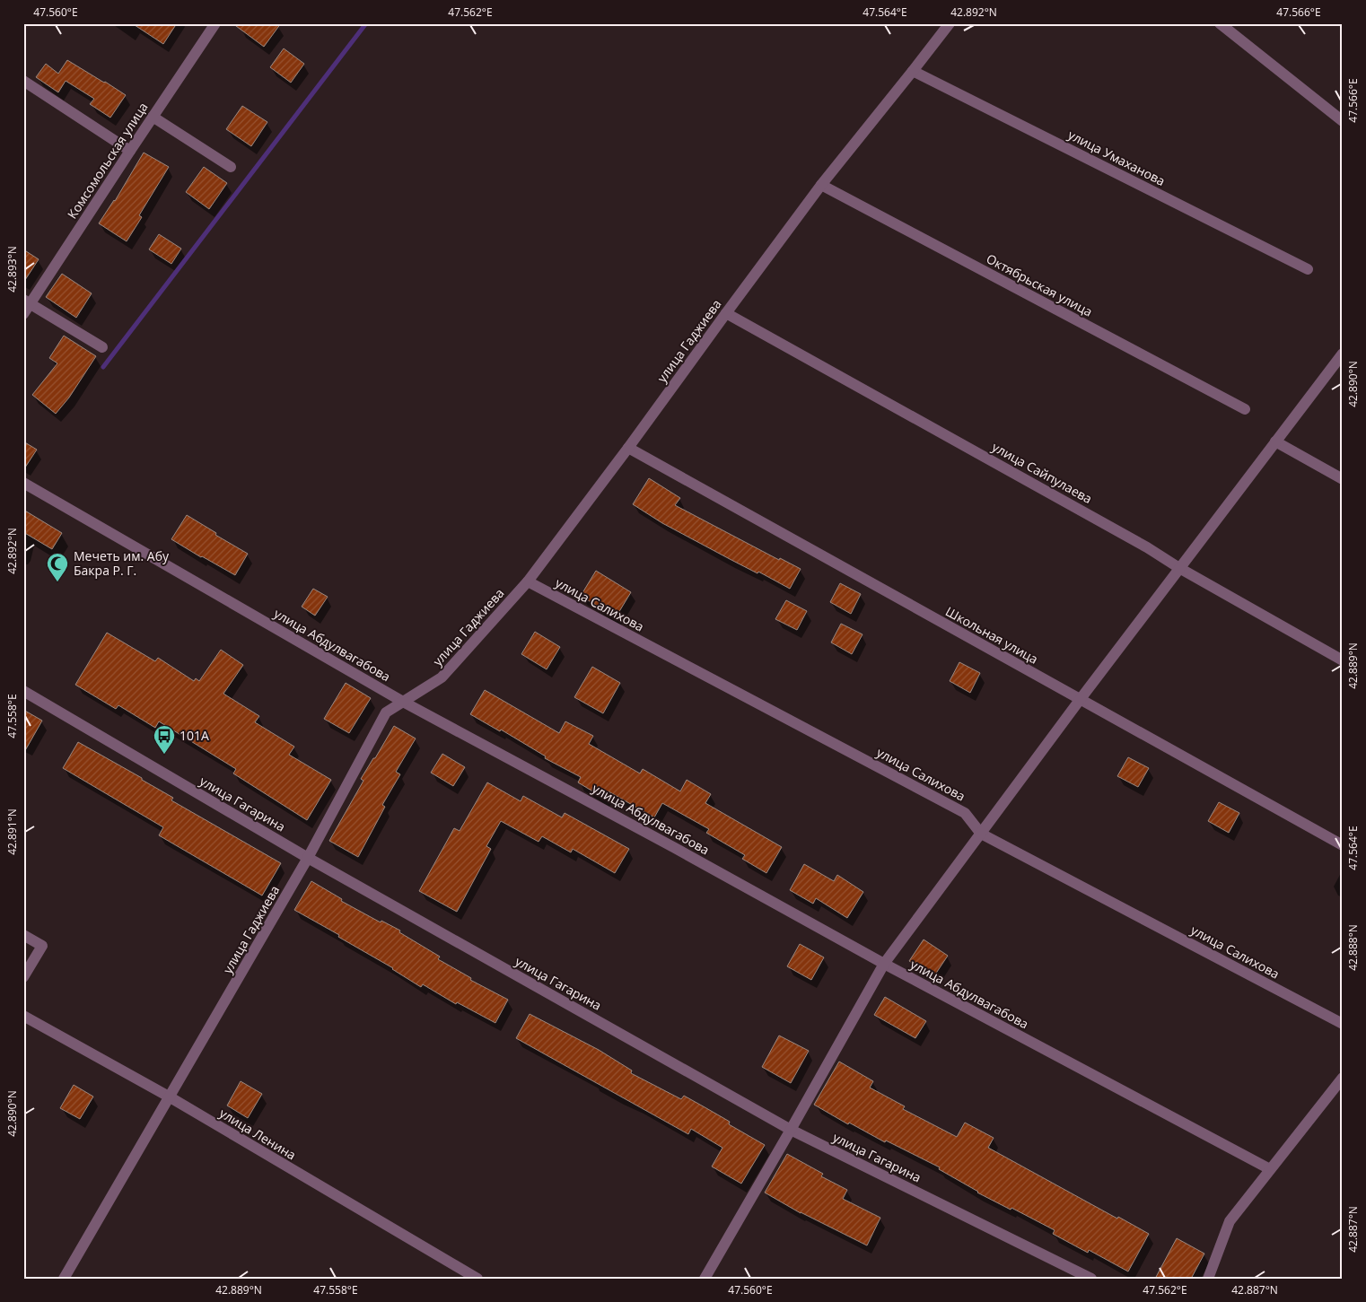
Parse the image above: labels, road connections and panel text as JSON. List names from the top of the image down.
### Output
{
  "streets": {
    "street": [
      "улица Умаханова",
      "Комсомольская улица",
      "Октябрьская улица",
      "улица Гаджиева",
      "улица Сайпулаева",
      "улица Салихова",
      "Школьная улица",
      "улица Абдулвагабова",
      "улица Гагарина",
      "улица Ленина"
    ]
  },
  "crossings": [
    ["улица Умаханова", "улица Гаджиева"],
    ["Октябрьская улица", "улица Гаджиева"],
    ["улица Гаджиева", "улица Сайпулаева"],
    ["улица Гаджиева", "улица Салихова"],
    ["улица Гаджиева", "Школьная улица"],
    ["улица Гаджиева", "улица Абдулвагабова"],
    ["улица Гаджиева", "улица Гагарина"],
    ["улица Гаджиева", "улица Ленина"]
  ],
  "places": {
    "mosque": ["Мечеть им. Абу Бакра Р. Г."],
    "bus stop": ["101А"]
  },
  "coordinates": [
    "47.560°E",
    "47.562°E",
    "47.564°E",
    "42.892°N",
    "47.566°E",
    "42.893°N",
    "42.890°N",
    "42.889°N",
    "47.558°E",
    "42.891°N",
    "42.888°N",
    "42.887°N"
  ]
}
